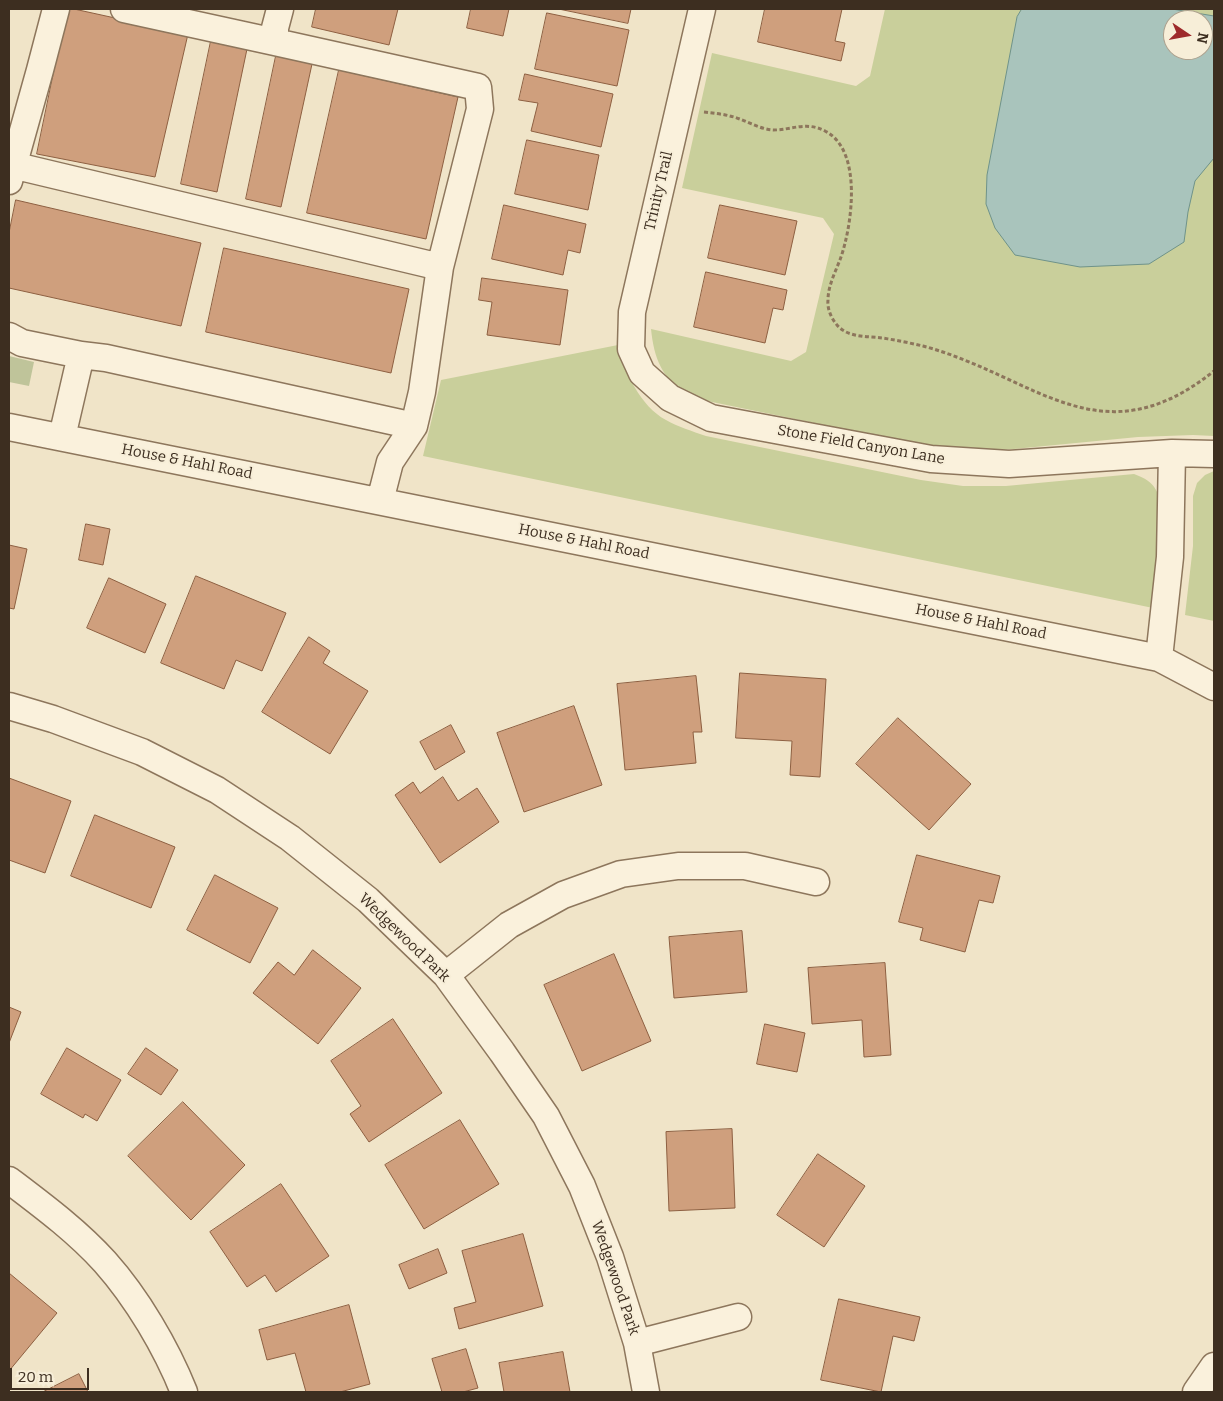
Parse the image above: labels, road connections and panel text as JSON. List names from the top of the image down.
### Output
{
  "streets": {
    "street": [
      "Trinity Trail",
      "Stone Field Canyon Lane",
      "House & Hahl Road",
      "Wedgewood Park"
    ]
  },
  "crossings": [
    ["Trinity Trail", "Stone Field Canyon Lane"]
  ],
  "scale_bar": "20 m",
  "north": "right"
}
